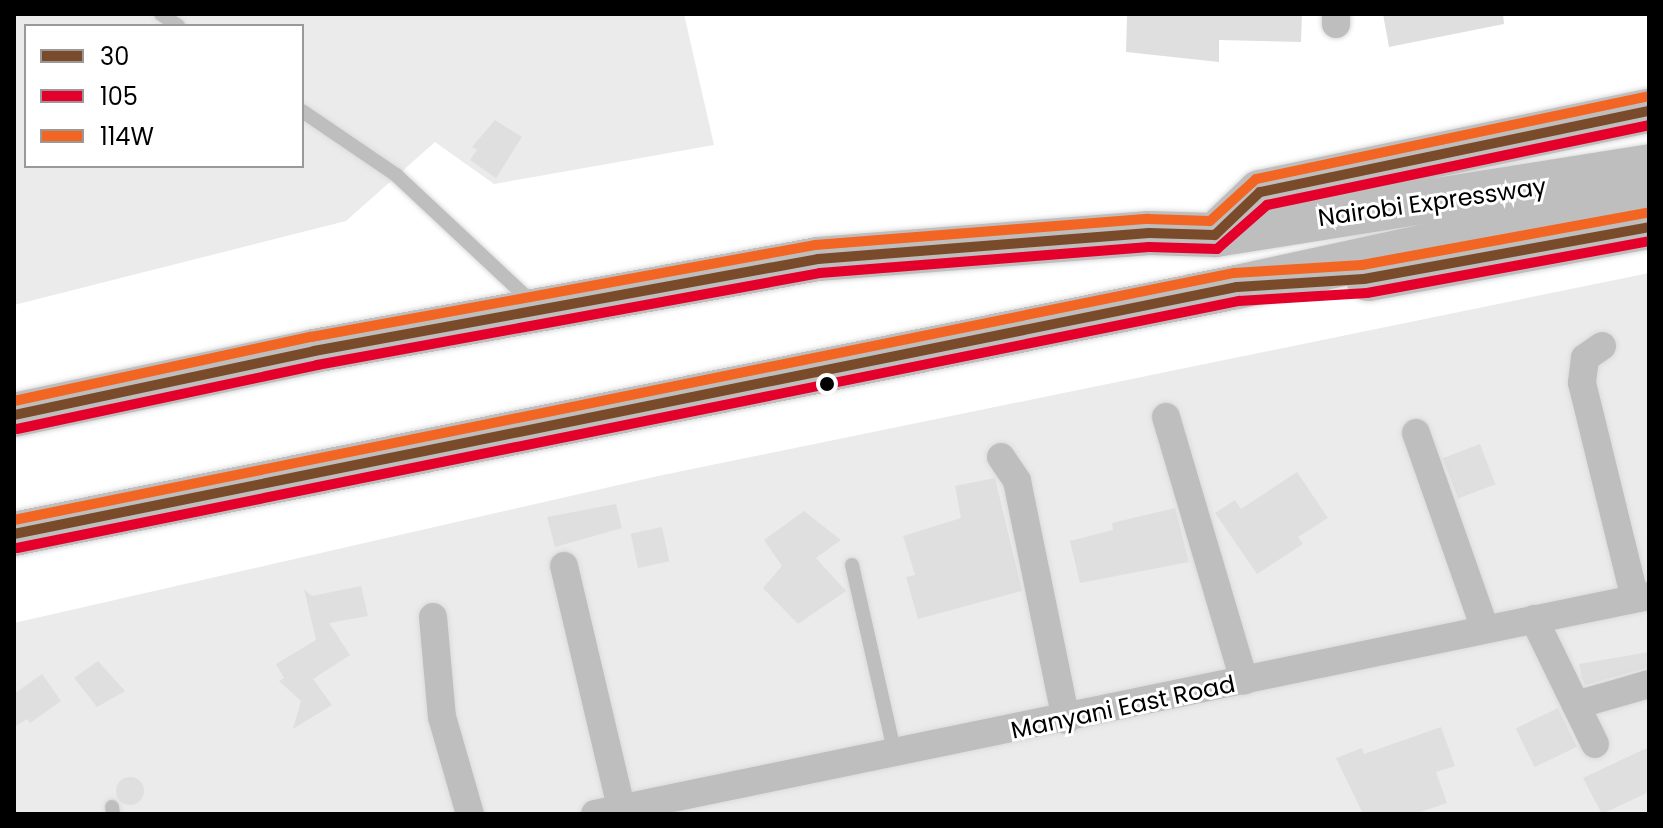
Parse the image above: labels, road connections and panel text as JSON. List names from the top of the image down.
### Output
{
  "streets": {
    "main road": ["Nairobi Expressway"],
    "street": ["Manyani East Road"]
  },
  "lines": ["transit line 114W", "transit line 30", "transit line 105"],
  "legend": ["30", "105", "114W"]
}
